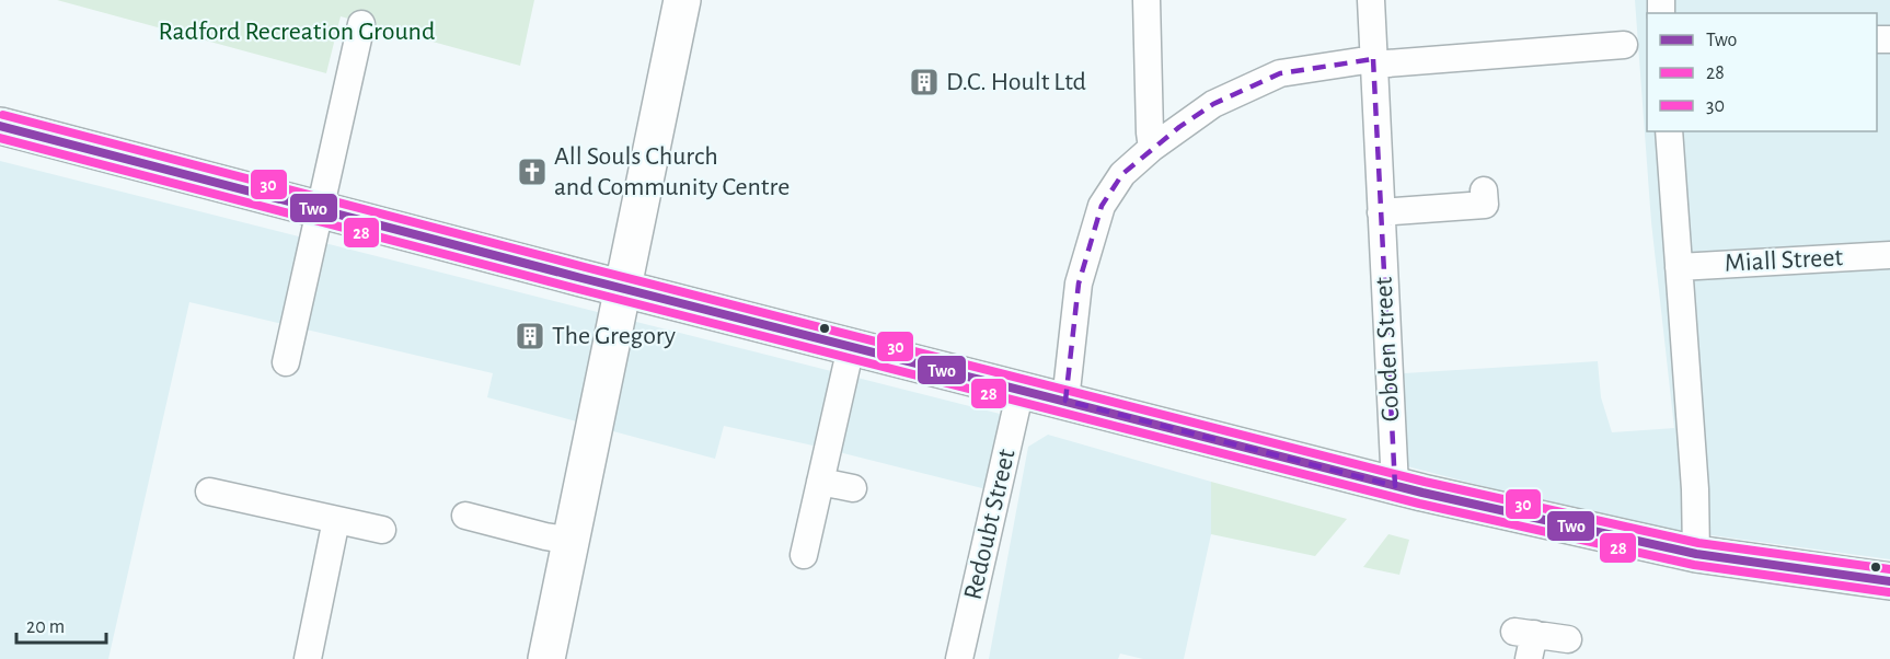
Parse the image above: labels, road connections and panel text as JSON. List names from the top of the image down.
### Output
{
  "streets": {
    "street": ["Miall Street", "Cobden Street", "Redoubt Street"]
  },
  "parks": ["Radford Recreation Ground"],
  "places": {
    "building": ["D.C. Hoult Ltd", "The Gregory"],
    "church": ["All Souls Church and Community Centre"]
  },
  "lines": ["transit line 30", "transit line Two", "transit line 28"],
  "legend": ["Two", "28", "30"],
  "scale_bar": "20 m"
}
